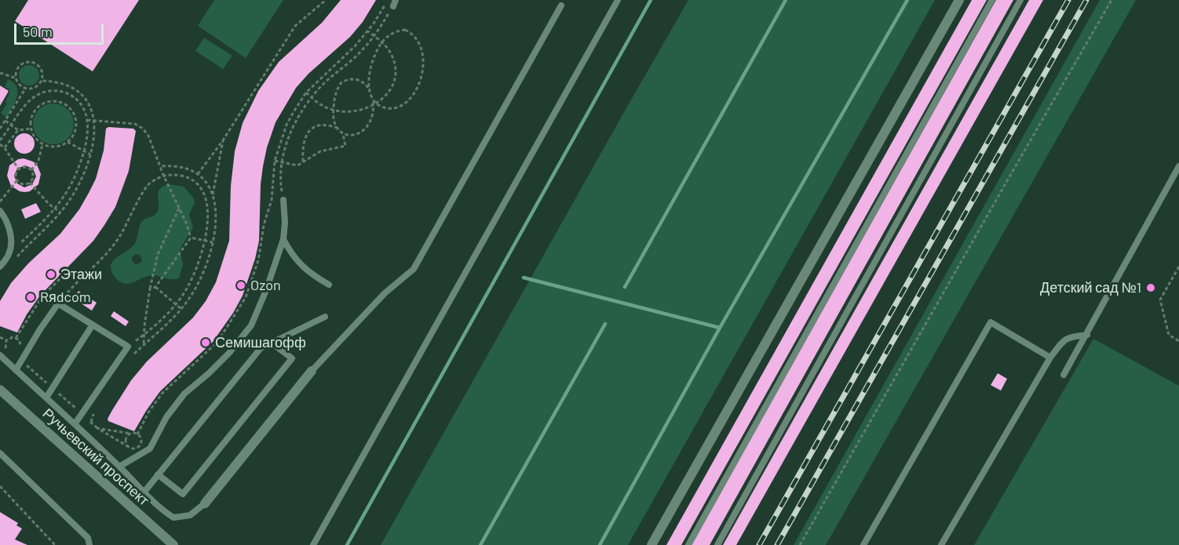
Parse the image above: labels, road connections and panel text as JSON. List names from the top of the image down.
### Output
{
  "streets": {
    "street": ["Ручьевский проспект"]
  },
  "places": [
    "Этажи",
    "Ozon",
    "Детский сад №1",
    "Rяdcom",
    "Семишагофф"
  ],
  "scale_bar": "50 m"
}
